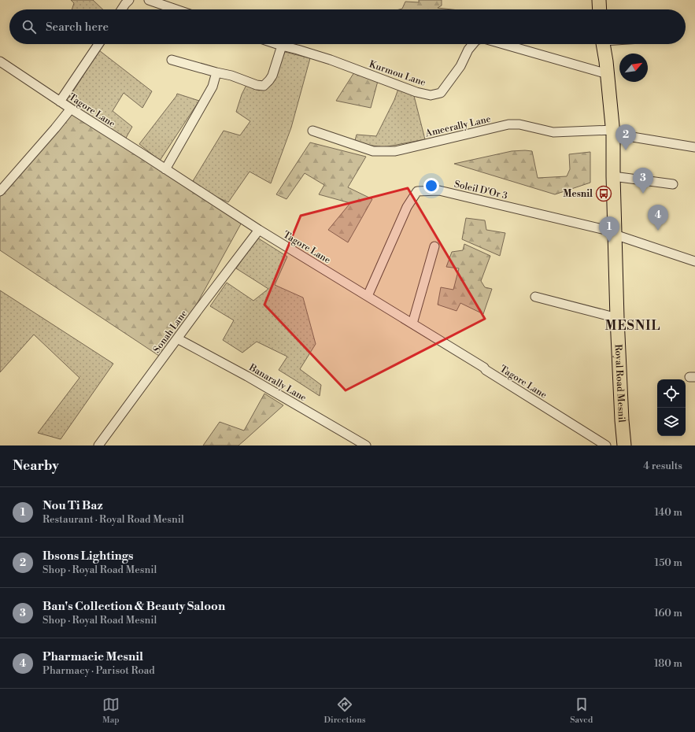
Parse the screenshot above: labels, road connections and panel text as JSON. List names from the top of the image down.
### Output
{
  "streets": {
    "main road": ["Royal Road Mesnil"],
    "street": [
      "Kurmou Lane",
      "Tagore Lane",
      "Ameerally Lane",
      "Soleil D'Or 3",
      "Sonah Lane",
      "Banarally Lane"
    ]
  },
  "crossings": [
    ["Tagore Lane", "Soleil D'Or 3"],
    ["Tagore Lane", "Sonah Lane"],
    ["Ameerally Lane", "Royal Road Mesnil"],
    ["Soleil D'Or 3", "Royal Road Mesnil"],
    ["Sonah Lane", "Banarally Lane"]
  ],
  "districts": ["MESNIL"],
  "places": {
    "bus stop": ["Mesnil"]
  },
  "north": "top right",
  "page": {
    "search": "Search here",
    "pins": [
      "2",
      "3",
      "4",
      "1"
    ],
    "heading": ["Nearby", "4 results"],
    "list": [
      {
        "mark": "1",
        "name": "Nou Ti Baz",
        "note": "Restaurant · Royal Road Mesnil",
        "value": "140 m"
      },
      {
        "mark": "2",
        "name": "Ibsons Lightings",
        "note": "Shop · Royal Road Mesnil",
        "value": "150 m"
      },
      {
        "mark": "3",
        "name": "Ban's Collection & Beauty Saloon",
        "note": "Shop · Royal Road Mesnil",
        "value": "160 m"
      },
      {
        "mark": "4",
        "name": "Pharmacie Mesnil",
        "note": "Pharmacy · Parisot Road",
        "value": "180 m"
      }
    ],
    "nav": ["Map", "Directions", "Saved"]
  }
}
